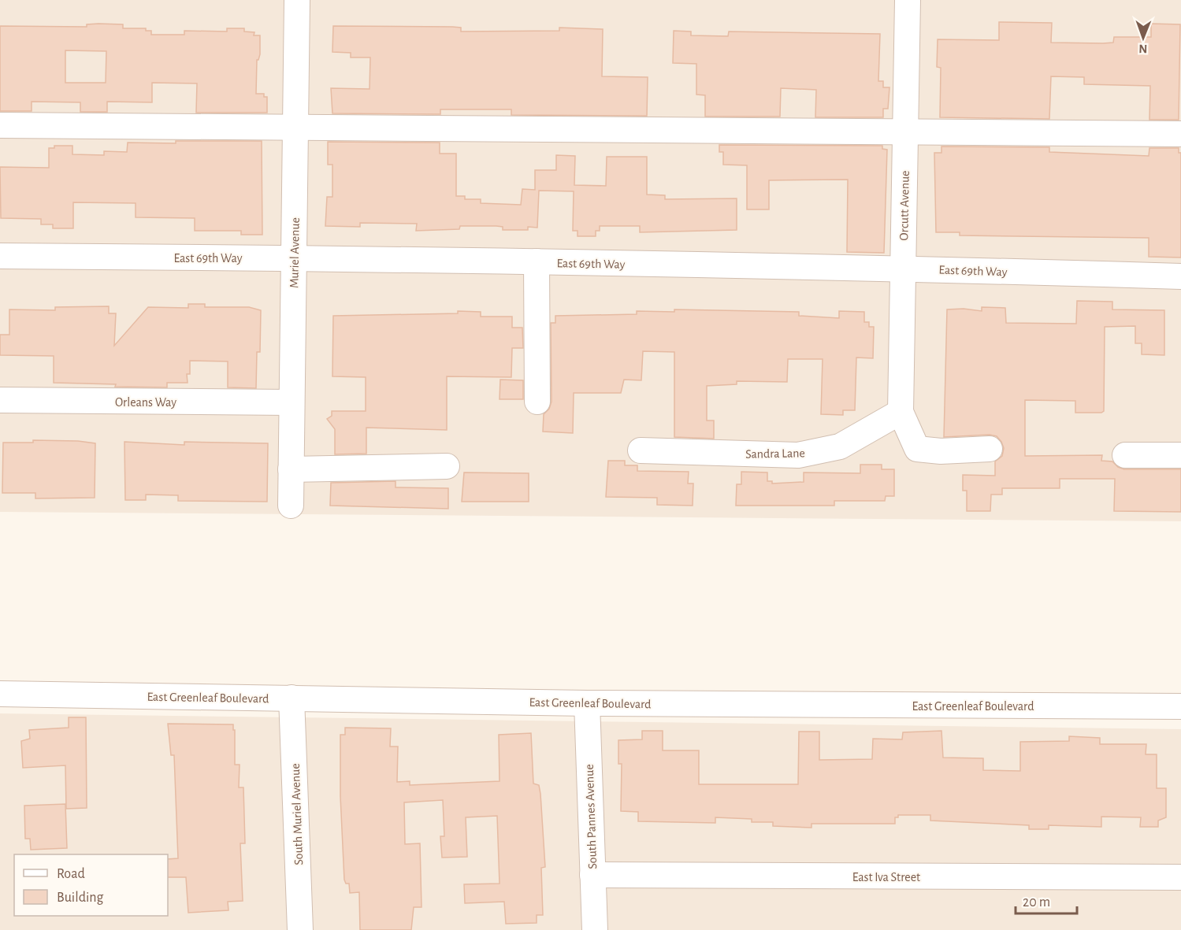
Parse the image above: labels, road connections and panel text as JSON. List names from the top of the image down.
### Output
{
  "streets": {
    "street": [
      "Orcutt Avenue",
      "Muriel Avenue",
      "East 69th Way",
      "Orleans Way",
      "Sandra Lane",
      "East Greenleaf Boulevard",
      "South Muriel Avenue",
      "South Pannes Avenue",
      "East Iva Street"
    ]
  },
  "crossings": [
    ["Orcutt Avenue", "East 69th Way"],
    ["Orcutt Avenue", "Sandra Lane"],
    ["Muriel Avenue", "East 69th Way"],
    ["Muriel Avenue", "Orleans Way"],
    ["East Greenleaf Boulevard", "South Muriel Avenue"],
    ["East Greenleaf Boulevard", "South Pannes Avenue"],
    ["South Pannes Avenue", "East Iva Street"]
  ],
  "legend": ["Road", "Building"],
  "scale_bar": "20 m",
  "north": "bottom"
}
